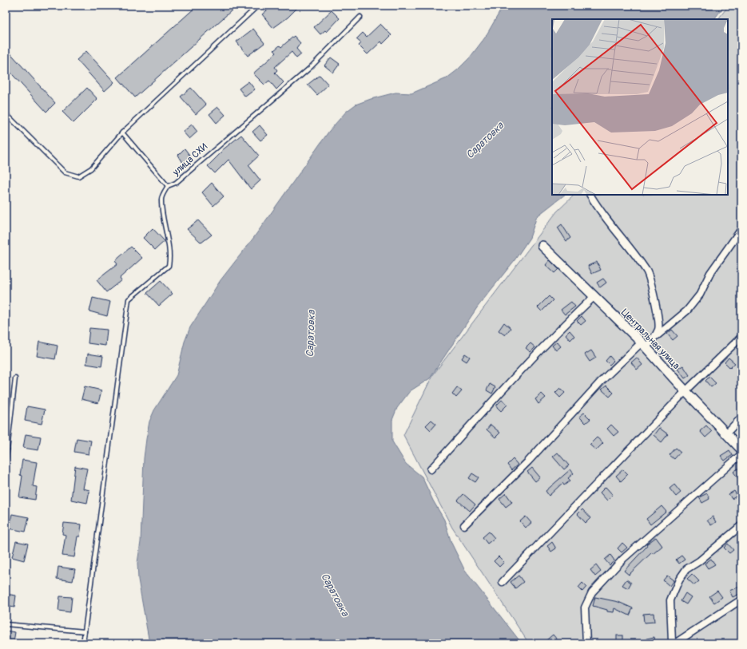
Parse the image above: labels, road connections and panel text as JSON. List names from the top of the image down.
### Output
{
  "streets": {
    "street": ["Центральная улица"],
    "lane": ["улица СХИ"]
  },
  "water": ["Саратовка"]
}
